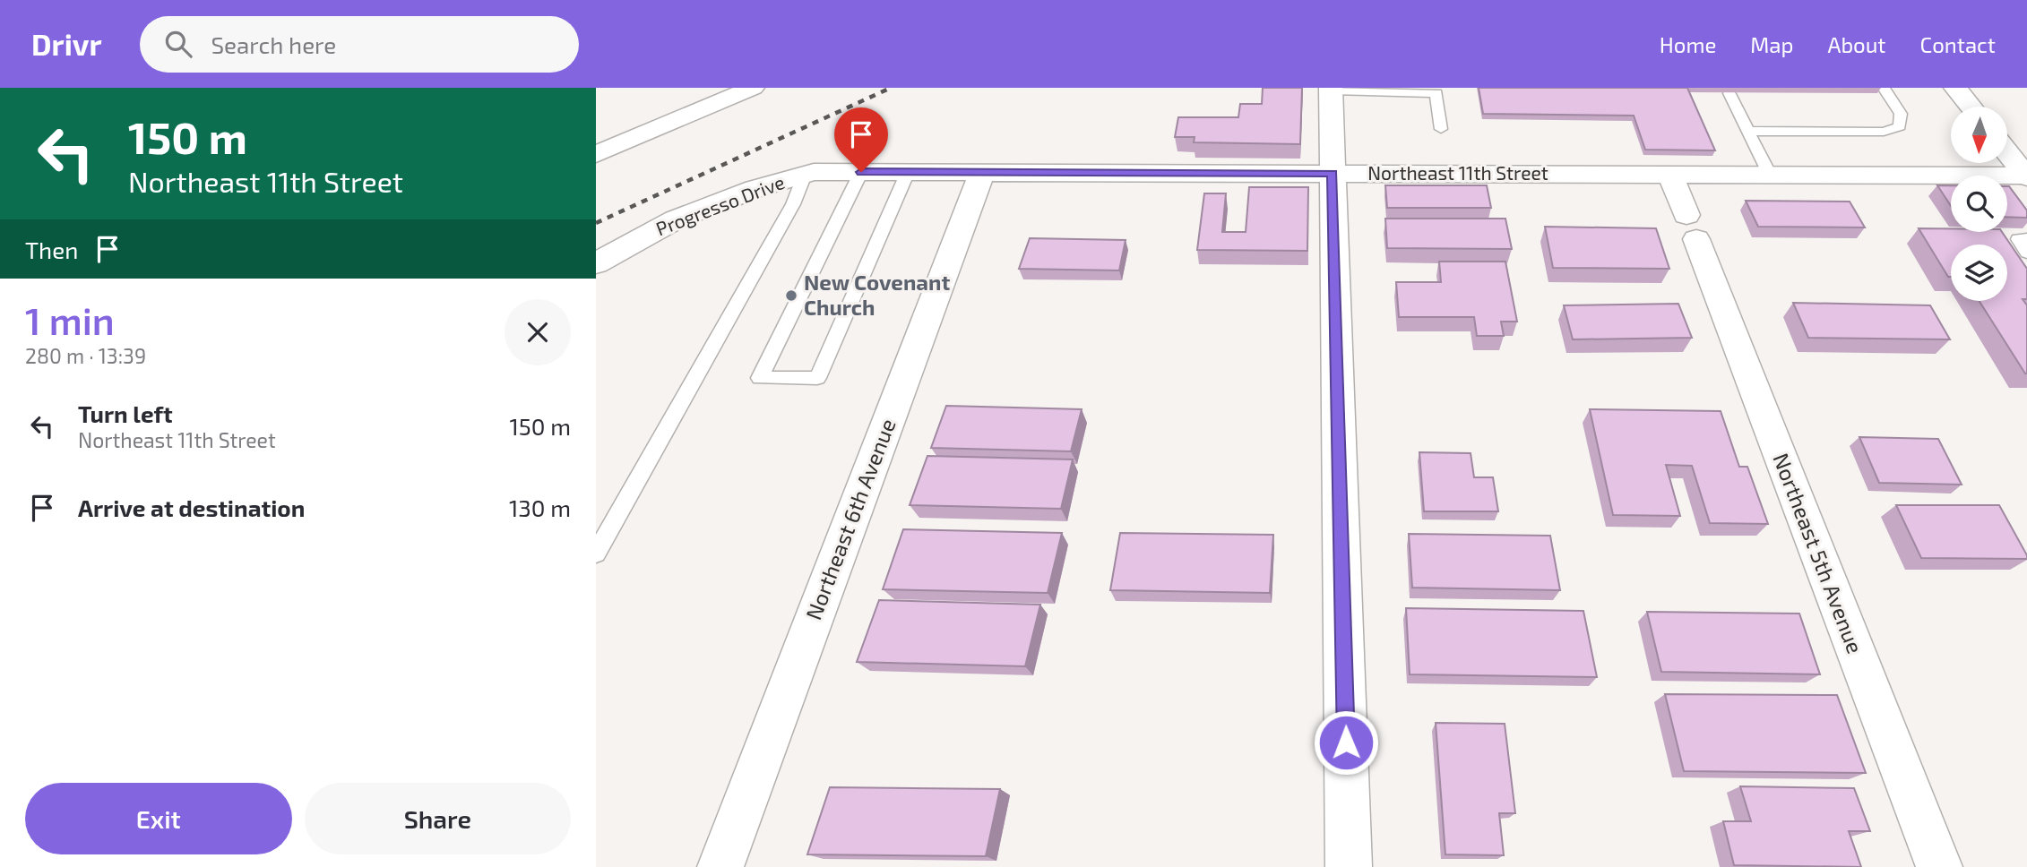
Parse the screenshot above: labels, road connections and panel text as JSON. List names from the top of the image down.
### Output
{
  "streets": {
    "street": [
      "Northeast 11th Street",
      "Progresso Drive",
      "Northeast 6th Avenue",
      "Northeast 5th Avenue"
    ]
  },
  "crossings": [
    ["Northeast 11th Street", "Progresso Drive"],
    ["Northeast 11th Street", "Northeast 6th Avenue"],
    ["Northeast 11th Street", "Northeast 5th Avenue"]
  ],
  "places": ["New Covenant Church"],
  "north": "bottom",
  "page": {
    "header": "Drivr",
    "search": "Search here",
    "nav": [
      "Home",
      "Map",
      "About",
      "Contact"
    ],
    "turn": ["150 m", "Northeast 11th Street"],
    "then": "Then",
    "heading": ["1 min", "280 m · 13:39"],
    "list": [
      {
        "name": "Turn left",
        "note": "Northeast 11th Street",
        "value": "150 m"
      },
      {
        "name": "Arrive at destination",
        "value": "130 m"
      }
    ],
    "buttons": ["Exit", "Share"]
  }
}
